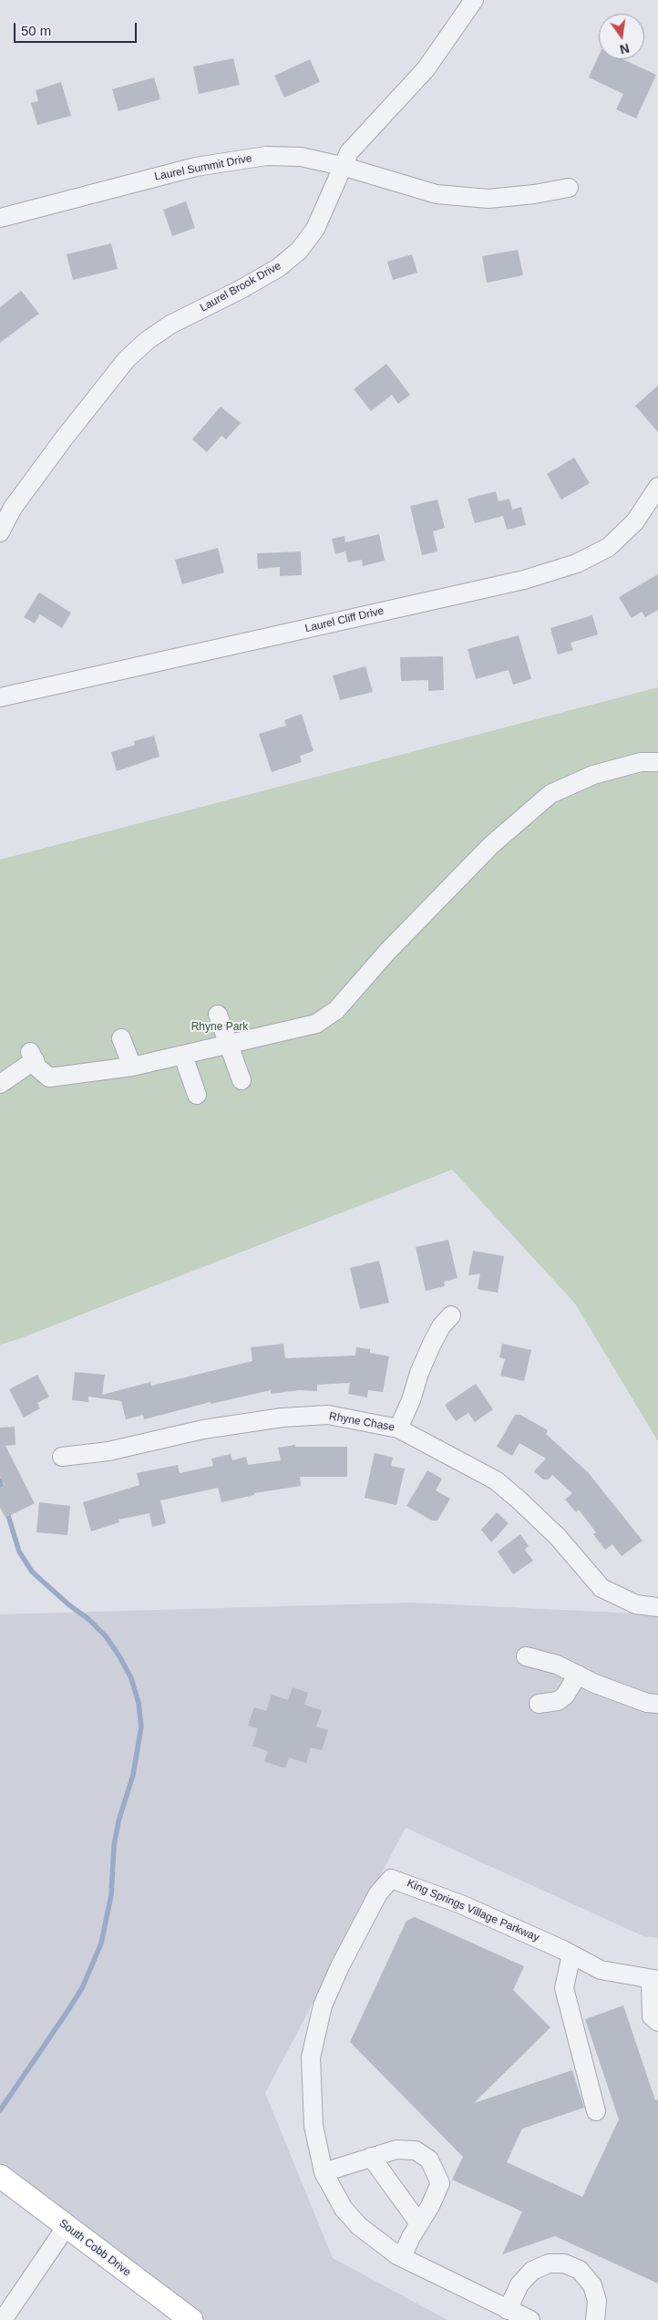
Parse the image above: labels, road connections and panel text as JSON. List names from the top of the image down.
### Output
{
  "streets": {
    "main road": ["South Cobb Drive"],
    "street": [
      "Laurel Summit Drive",
      "Laurel Brook Drive",
      "Laurel Cliff Drive",
      "Rhyne Chase",
      "King Springs Village Parkway"
    ]
  },
  "crossings": [
    ["Laurel Summit Drive", "Laurel Brook Drive"]
  ],
  "parks": ["Rhyne Park"],
  "scale_bar": "50 m",
  "north": "bottom"
}
